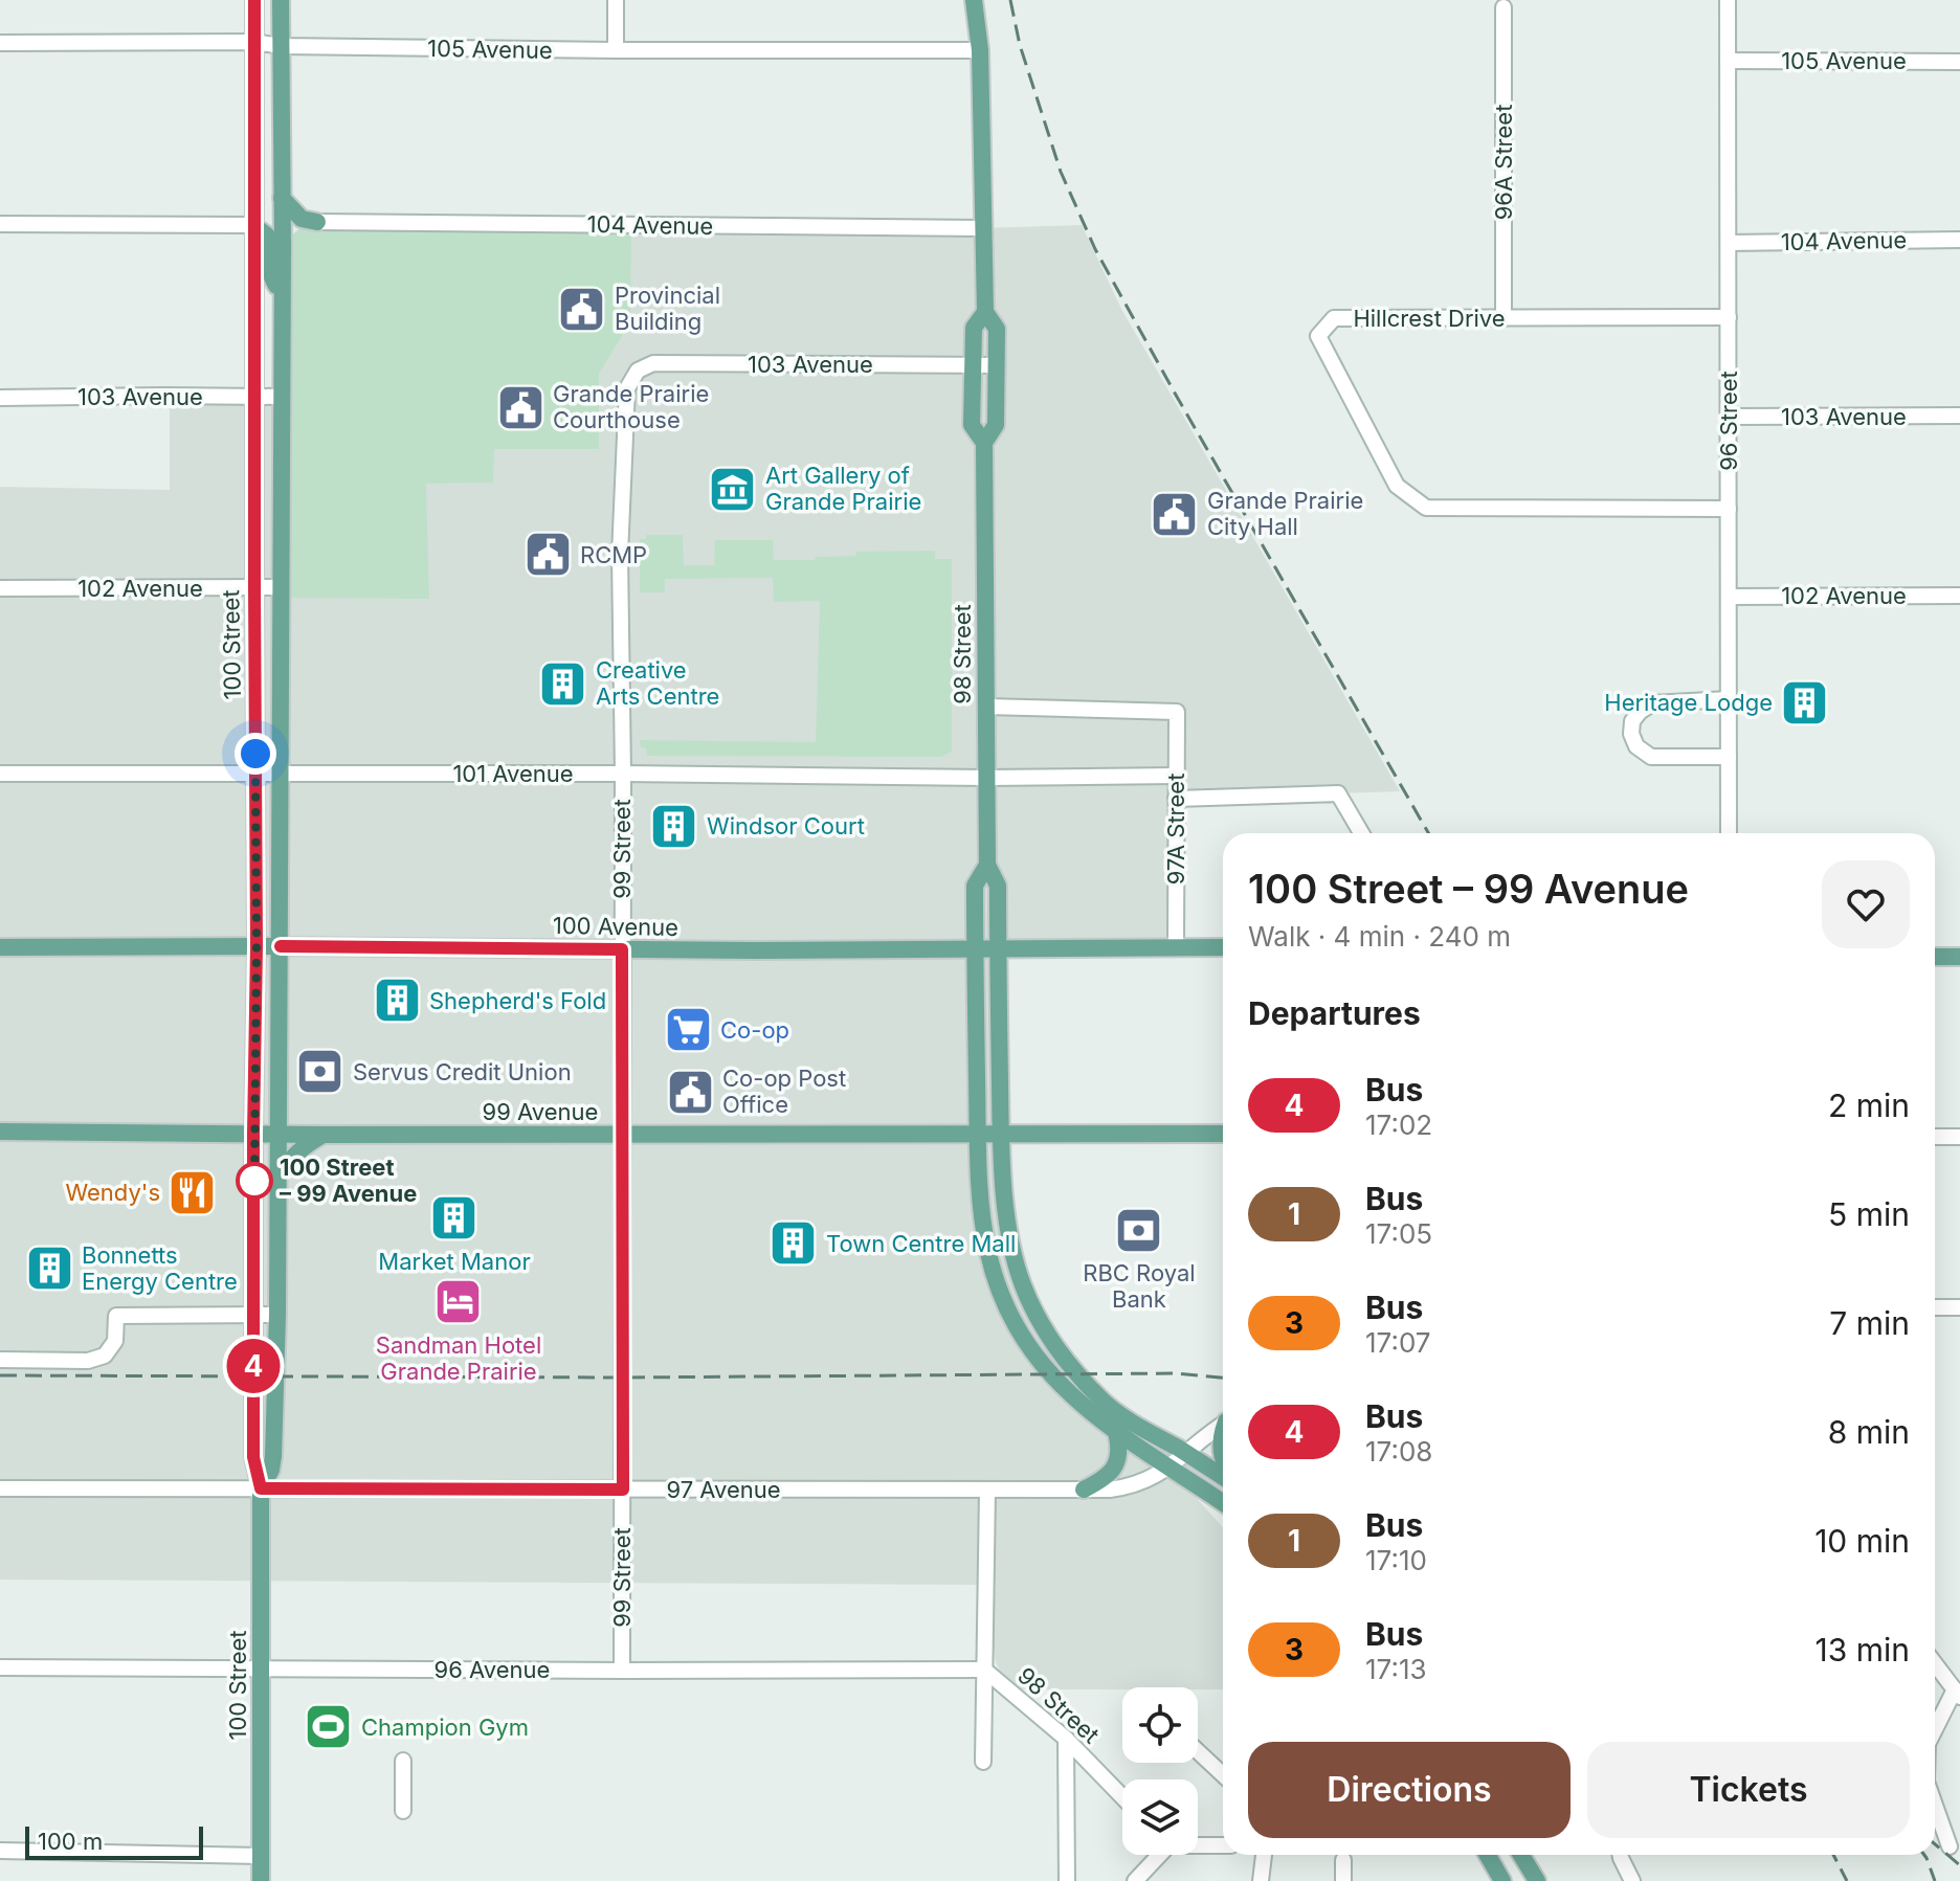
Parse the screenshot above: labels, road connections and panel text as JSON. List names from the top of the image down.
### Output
{
  "streets": {
    "main road": [
      "100 Street",
      "98 Street",
      "100 Avenue",
      "99 Avenue"
    ],
    "street": [
      "105 Avenue",
      "96A Street",
      "104 Avenue",
      "Hillcrest Drive",
      "103 Avenue",
      "96 Street",
      "102 Avenue",
      "101 Avenue",
      "97A Street",
      "99 Street",
      "97 Avenue",
      "96 Avenue"
    ]
  },
  "crossings": [
    ["105 Avenue", "96 Street"],
    ["105 Avenue", "100 Street"],
    ["105 Avenue", "98 Street"],
    ["96A Street", "Hillcrest Drive"],
    ["104 Avenue", "96 Street"],
    ["104 Avenue", "98 Street"],
    ["Hillcrest Drive", "96 Street"],
    ["103 Avenue", "96 Street"],
    ["103 Avenue", "100 Street"],
    ["103 Avenue", "98 Street"],
    ["103 Avenue", "99 Street"],
    ["96 Street", "102 Avenue"],
    ["102 Avenue", "100 Street"],
    ["100 Street", "101 Avenue"],
    ["100 Street", "100 Avenue"],
    ["100 Street", "99 Avenue"],
    ["100 Street", "97 Avenue"],
    ["100 Street", "96 Avenue"],
    ["98 Street", "101 Avenue"],
    ["98 Street", "97A Street"],
    ["98 Street", "100 Avenue"],
    ["98 Street", "99 Avenue"],
    ["98 Street", "97 Avenue"],
    ["98 Street", "96 Avenue"],
    ["101 Avenue", "97A Street"],
    ["101 Avenue", "99 Street"],
    ["97A Street", "100 Avenue"],
    ["99 Street", "100 Avenue"],
    ["99 Street", "99 Avenue"],
    ["99 Street", "97 Avenue"],
    ["99 Street", "96 Avenue"]
  ],
  "places": {
    "public building": [
      "Provincial Building",
      "Grande Prairie Courthouse",
      "Grande Prairie City Hall",
      "RCMP",
      "Co-op Post Office"
    ],
    "museum": ["Art Gallery of Grande Prairie"],
    "building": [
      "Creative Arts Centre",
      "Heritage Lodge",
      "Windsor Court",
      "Shepherd's Fold",
      "Market Manor",
      "Town Centre Mall",
      "Bonnetts Energy Centre"
    ],
    "supermarket": ["Co-op"],
    "bank": ["Servus Credit Union", "RBC Royal Bank"],
    "other": ["100 Street – 99 Avenue"],
    "restaurant": ["Wendy's"],
    "hotel": ["Sandman Hotel Grande Prairie"],
    "sports": ["Champion Gym"]
  },
  "lines": ["bus line 4"],
  "scale_bar": "100 m",
  "page": {
    "on_map": "4",
    "heading": [
      ["100 Street – 99 Avenue", "Walk · 4 min · 240 m"],
      "Departures"
    ],
    "list": [
      {
        "mark": "4",
        "name": "Bus",
        "note": "17:02",
        "value": "2 min"
      },
      {
        "mark": "1",
        "name": "Bus",
        "note": "17:05",
        "value": "5 min"
      },
      {
        "mark": "3",
        "name": "Bus",
        "note": "17:07",
        "value": "7 min"
      },
      {
        "mark": "4",
        "name": "Bus",
        "note": "17:08",
        "value": "8 min"
      },
      {
        "mark": "1",
        "name": "Bus",
        "note": "17:10",
        "value": "10 min"
      },
      {
        "mark": "3",
        "name": "Bus",
        "note": "17:13",
        "value": "13 min"
      }
    ],
    "buttons": ["Directions", "Tickets"],
    "scale": "100 m"
  }
}
